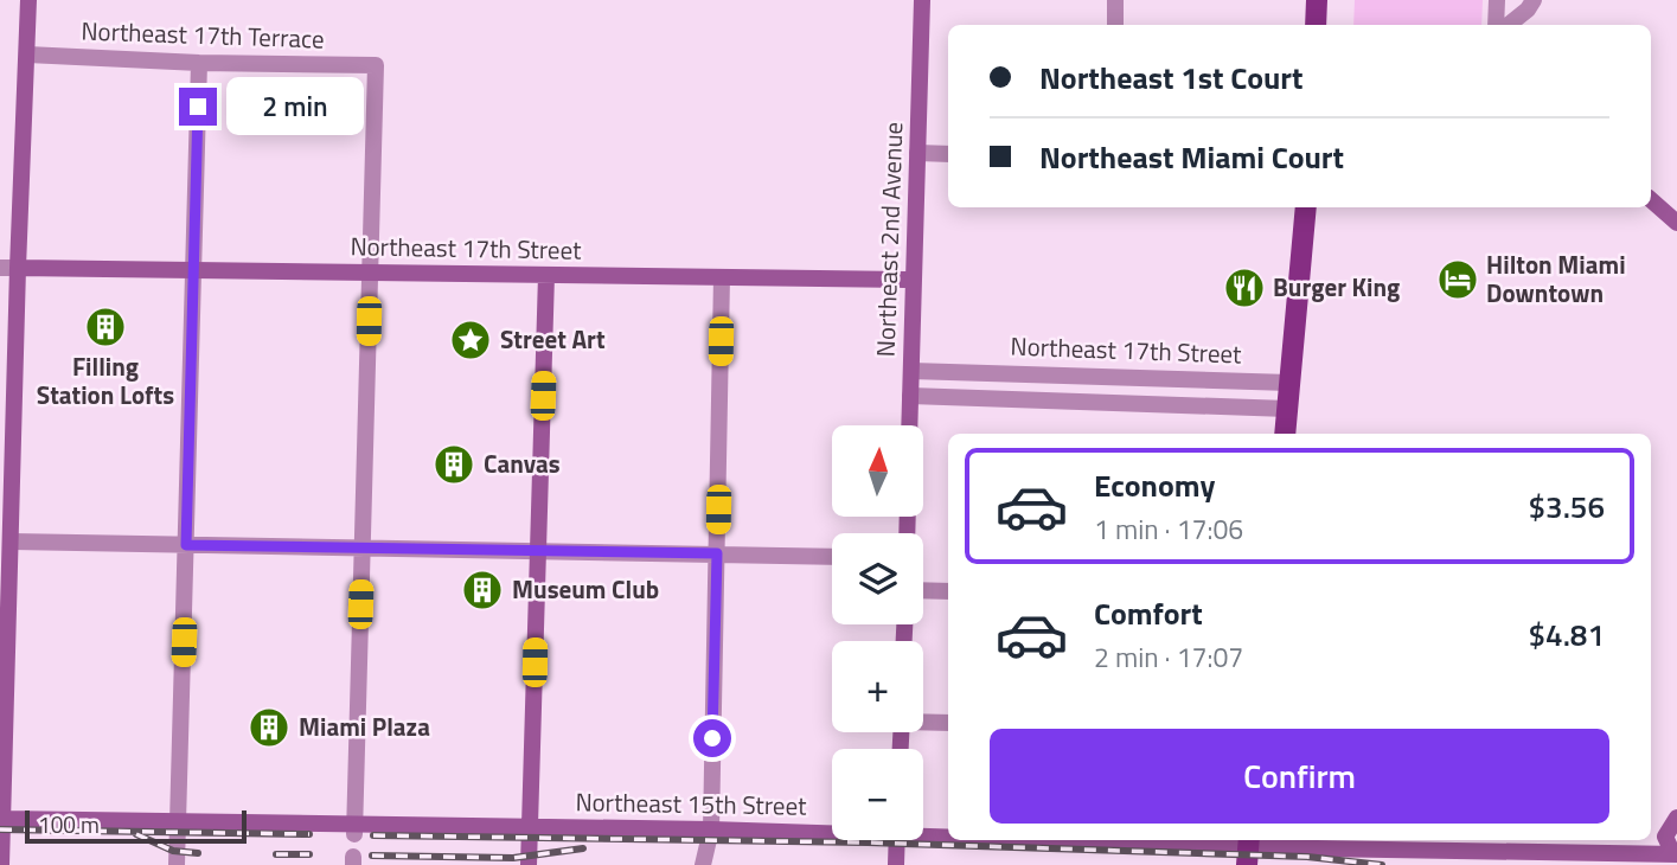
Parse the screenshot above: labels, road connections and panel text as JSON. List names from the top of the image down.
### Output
{
  "streets": {
    "main road": ["Northeast 2nd Avenue", "Northeast 17th Street", "Northeast 15th Street"],
    "street": ["Northeast 17th Terrace"]
  },
  "crossings": [
    ["Northeast 17th Terrace", "Northeast 17th Street"],
    ["Northeast 2nd Avenue", "Northeast 17th Street"]
  ],
  "places": {
    "hotel": ["Hilton Miami Downtown"],
    "restaurant": ["Burger King"],
    "building": [
      "Filling Station Lofts",
      "Canvas",
      "Museum Club",
      "Miami Plaza"
    ],
    "place": ["Street Art"]
  },
  "scale_bar": "100 m",
  "north": "top",
  "page": {
    "banner": ["Northeast 1st Court", "Northeast Miami Court"],
    "bubble": "2 min",
    "map_buttons": ["+", "−"],
    "list": [
      {
        "name": "Economy",
        "note": "1 min · 17:06",
        "value": "$3.56"
      },
      {
        "name": "Comfort",
        "note": "2 min · 17:07",
        "value": "$4.81"
      }
    ],
    "buttons": "Confirm",
    "scale": "100 m"
  }
}
